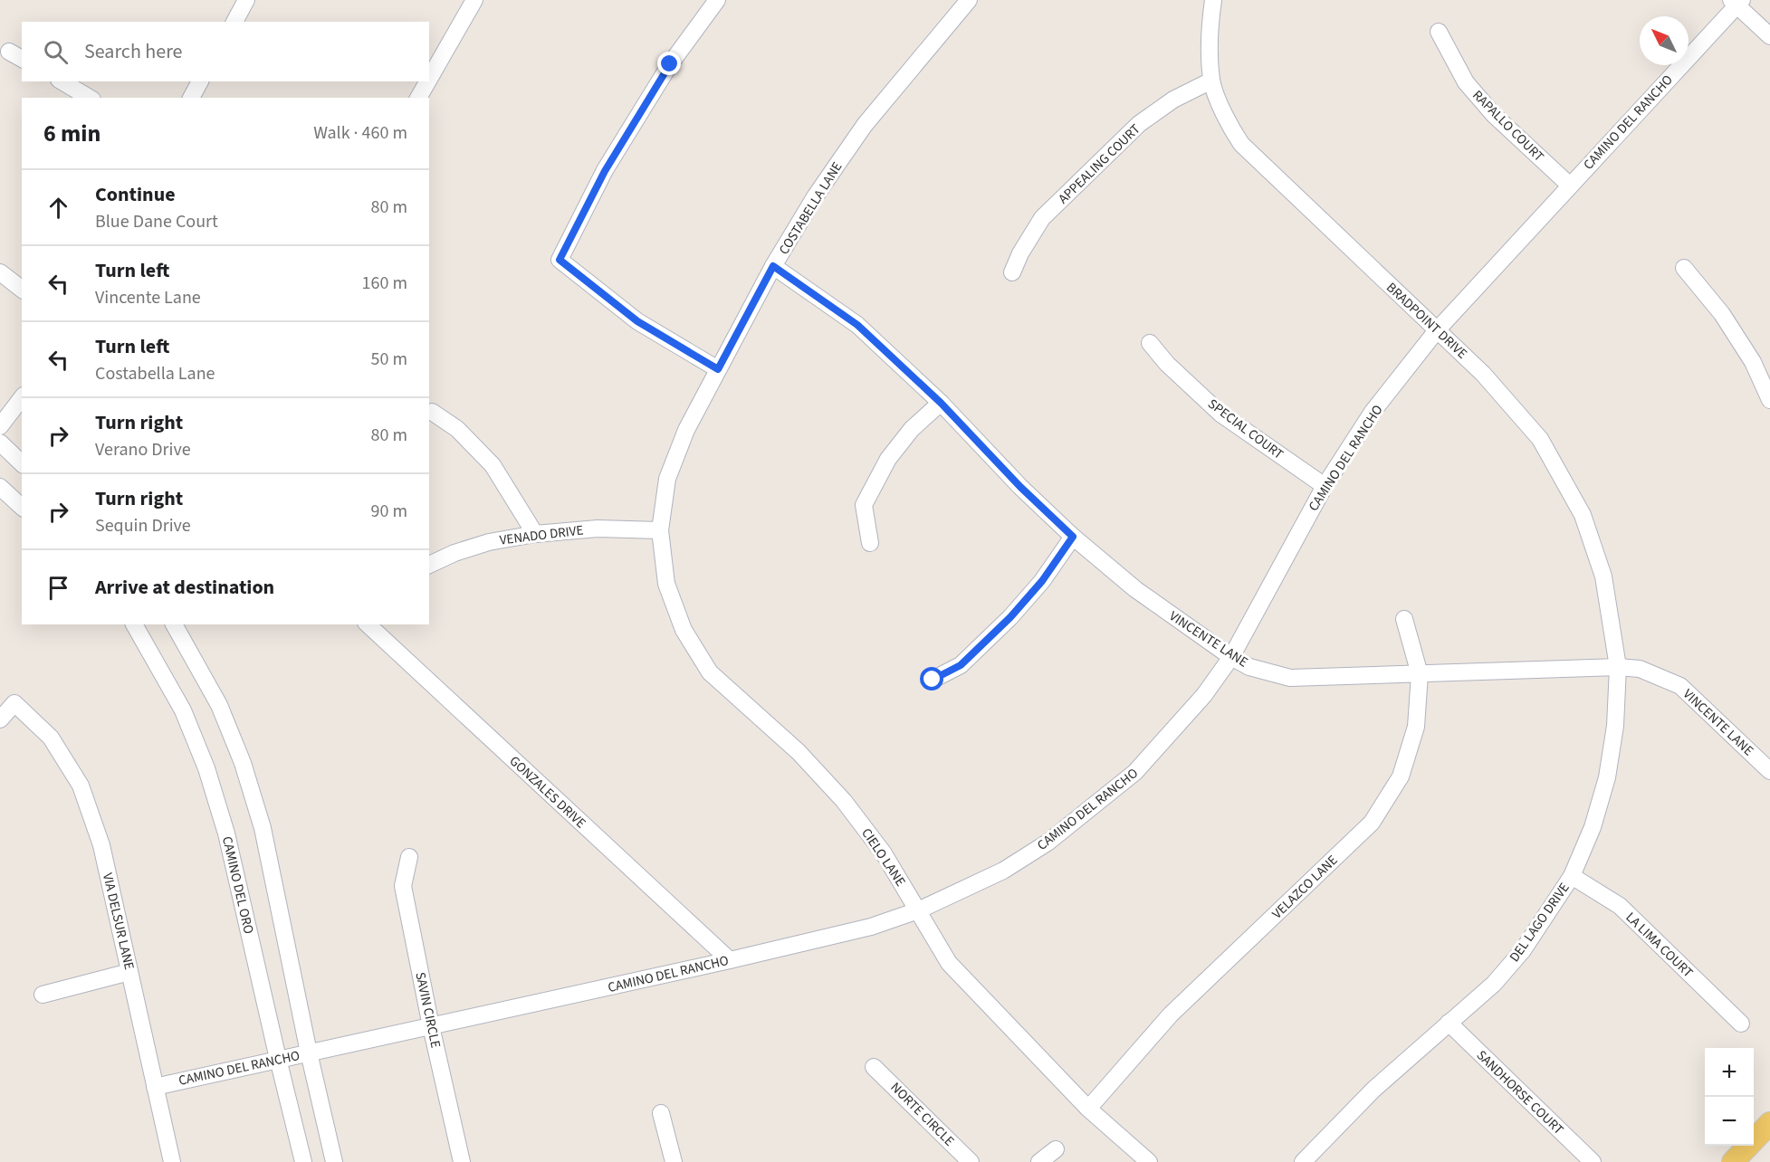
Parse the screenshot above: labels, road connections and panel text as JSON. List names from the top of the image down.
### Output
{
  "streets": {
    "street": [
      "CAMINO DEL RANCHO",
      "RAPALLO COURT",
      "APPEALING COURT",
      "COSTABELLA LANE",
      "BRADPOINT DRIVE",
      "SPECIAL COURT",
      "VENADO DRIVE",
      "VINCENTE LANE",
      "GONZALES DRIVE",
      "CIELO LANE",
      "CAMINO DEL ORO",
      "VELAZCO LANE",
      "VIA DELSUR LANE",
      "DEL LAGO DRIVE",
      "LA LIMA COURT",
      "SAVIN CIRCLE",
      "SANDHORSE COURT",
      "NORTE CIRCLE"
    ]
  },
  "crossings": [
    ["CAMINO DEL RANCHO", "RAPALLO COURT"],
    ["CAMINO DEL RANCHO", "BRADPOINT DRIVE"],
    ["CAMINO DEL RANCHO", "SPECIAL COURT"],
    ["CAMINO DEL RANCHO", "VINCENTE LANE"],
    ["CAMINO DEL RANCHO", "GONZALES DRIVE"],
    ["CAMINO DEL RANCHO", "CIELO LANE"],
    ["CAMINO DEL RANCHO", "CAMINO DEL ORO"],
    ["CAMINO DEL RANCHO", "VIA DELSUR LANE"],
    ["CAMINO DEL RANCHO", "SAVIN CIRCLE"],
    ["APPEALING COURT", "BRADPOINT DRIVE"],
    ["COSTABELLA LANE", "VENADO DRIVE"],
    ["COSTABELLA LANE", "VINCENTE LANE"],
    ["COSTABELLA LANE", "CIELO LANE"],
    ["BRADPOINT DRIVE", "VINCENTE LANE"],
    ["BRADPOINT DRIVE", "DEL LAGO DRIVE"],
    ["VENADO DRIVE", "CIELO LANE"],
    ["VINCENTE LANE", "VELAZCO LANE"],
    ["VINCENTE LANE", "DEL LAGO DRIVE"],
    ["CIELO LANE", "VELAZCO LANE"],
    ["DEL LAGO DRIVE", "LA LIMA COURT"],
    ["DEL LAGO DRIVE", "SANDHORSE COURT"]
  ],
  "north": "top left",
  "page": {
    "search": "Search here",
    "heading": ["6 min", "Walk · 460 m"],
    "list": [
      ["Continue", "Blue Dane Court", "80 m"],
      ["Turn left", "Vincente Lane", "160 m"],
      ["Turn left", "Costabella Lane", "50 m"],
      ["Turn right", "Verano Drive", "80 m"],
      ["Turn right", "Sequin Drive", "90 m"],
      "Arrive at destination"
    ],
    "map_buttons": ["+", "−"]
  }
}
